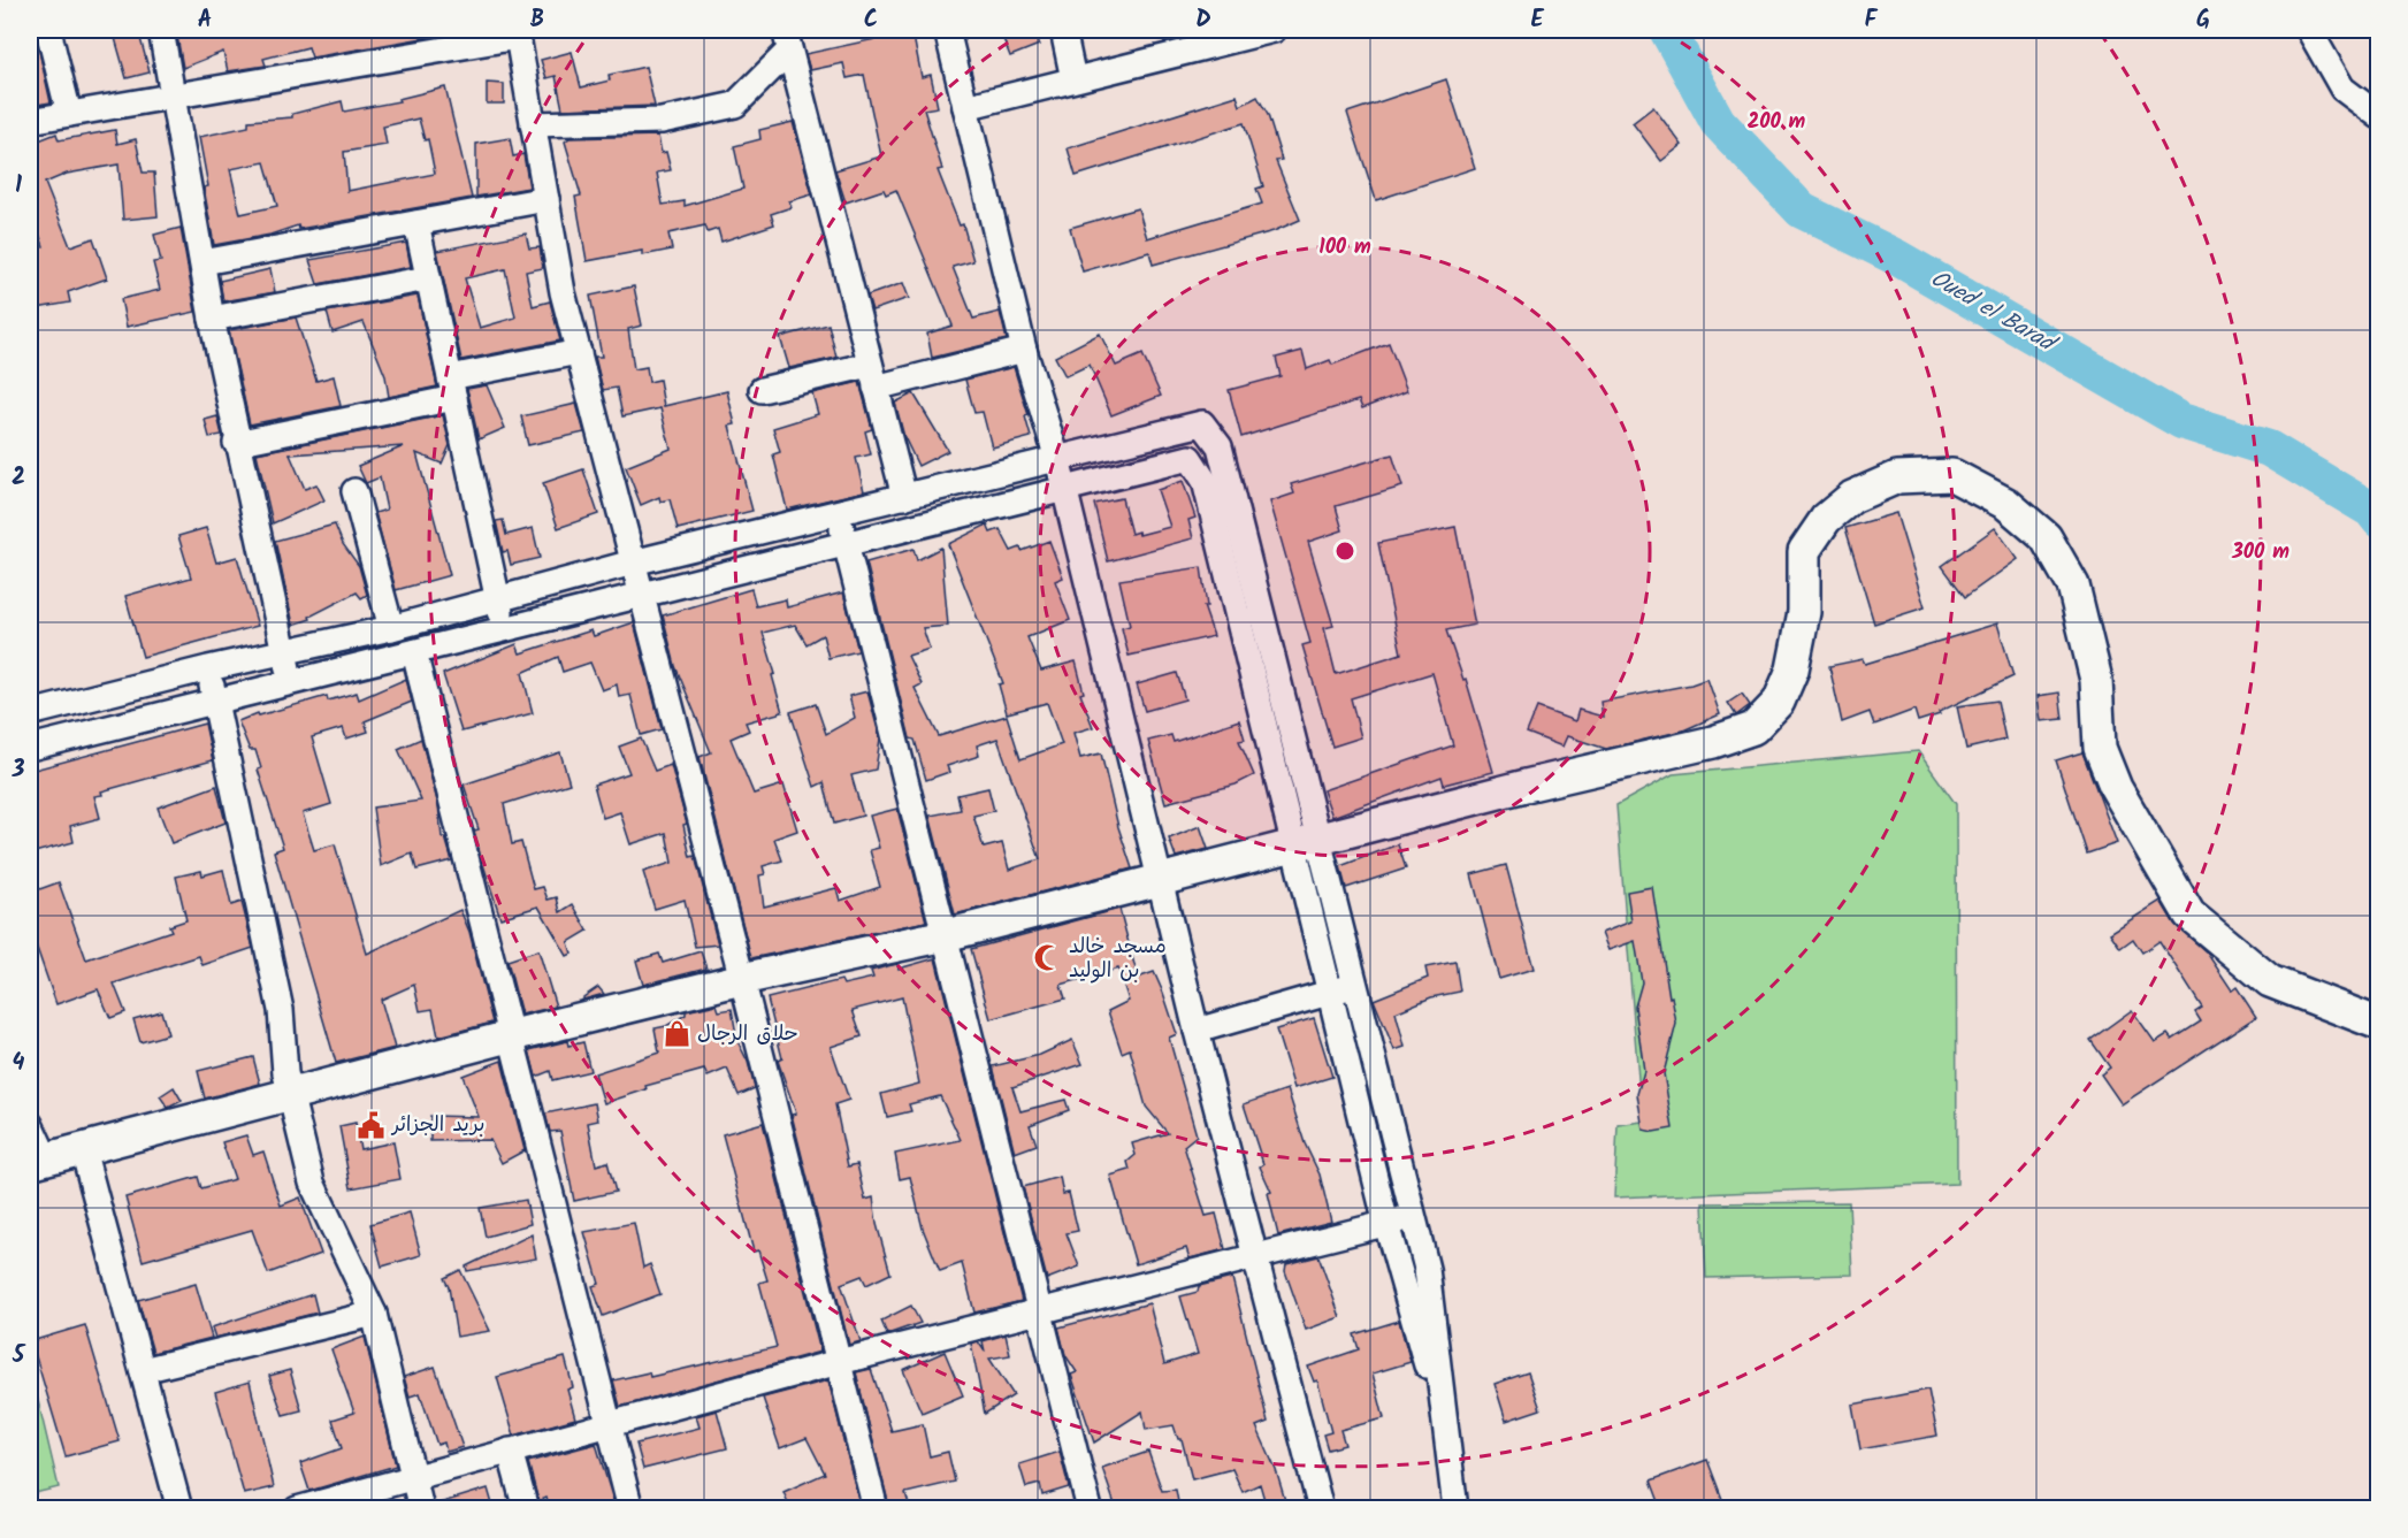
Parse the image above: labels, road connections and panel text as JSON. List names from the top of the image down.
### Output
{
  "water": ["Oued el Barad"],
  "places": {
    "mosque": ["مسجد خالد بن الوليد"],
    "shop": ["حلاق الرجال"],
    "public building": ["بريد الجزائر"]
  },
  "grid": {
    "columns": [
      "A",
      "B",
      "C",
      "D",
      "E",
      "F",
      "G"
    ],
    "rows": [
      "1",
      "2",
      "3",
      "4",
      "5"
    ]
  },
  "rings": ["200 m", "100 m", "300 m"]
}
